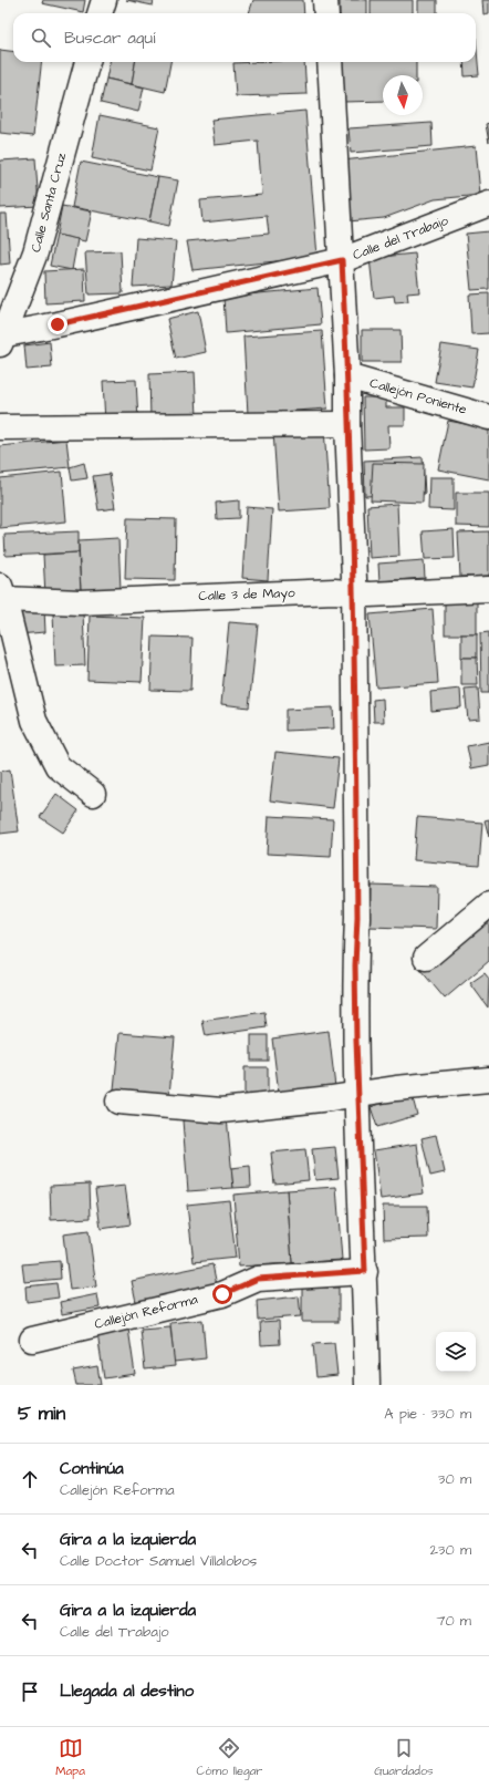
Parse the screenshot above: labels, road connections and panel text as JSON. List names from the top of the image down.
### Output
{
  "streets": {
    "street": [
      "Calle Santa Cruz",
      "Calle del Trabajo",
      "Callejón Poniente",
      "Calle 3 de Mayo",
      "Callejón Reforma"
    ]
  },
  "crossings": [
    ["Calle Santa Cruz", "Calle del Trabajo"]
  ],
  "north": "bottom",
  "page": {
    "search": "Buscar aquí",
    "heading": ["5 min", "A pie · 330 m"],
    "list": [
      ["Continúa", "Callejón Reforma", "30 m"],
      ["Gira a la izquierda", "Calle Doctor Samuel Villalobos", "230 m"],
      ["Gira a la izquierda", "Calle del Trabajo", "70 m"],
      "Llegada al destino"
    ],
    "nav": ["Mapa", "Cómo llegar", "Guardados"]
  }
}
